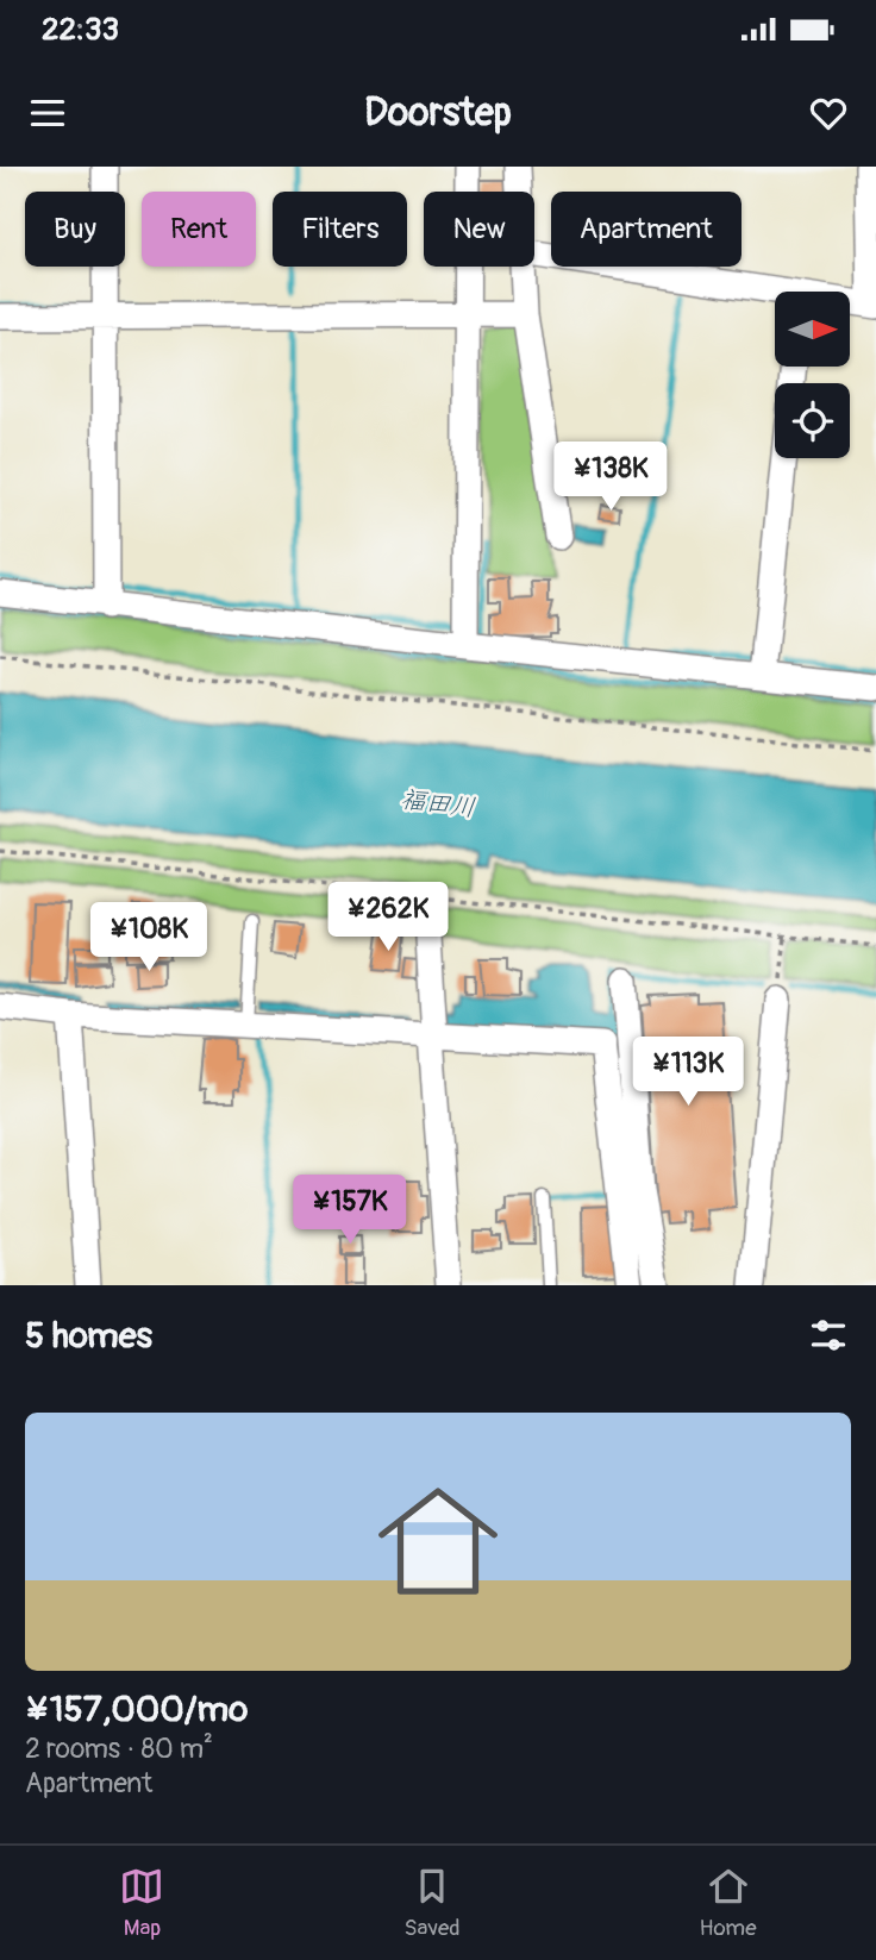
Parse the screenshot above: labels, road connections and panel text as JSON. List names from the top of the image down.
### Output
{
  "water": ["福田川"],
  "north": "right",
  "page": {
    "status": "22:33",
    "header": "Doorstep",
    "chip": [
      "Buy",
      "Rent",
      "Filters",
      "New",
      "Apartment"
    ],
    "price": [
      "¥138K",
      "¥262K",
      "¥108K",
      "¥113K",
      "¥157K"
    ],
    "heading": "5 homes",
    "list": [
      {
        "name": "¥157,000/mo",
        "note": "2 rooms · 80 m² · Apartment"
      }
    ],
    "tabs": ["Map", "Saved", "Home"]
  }
}
